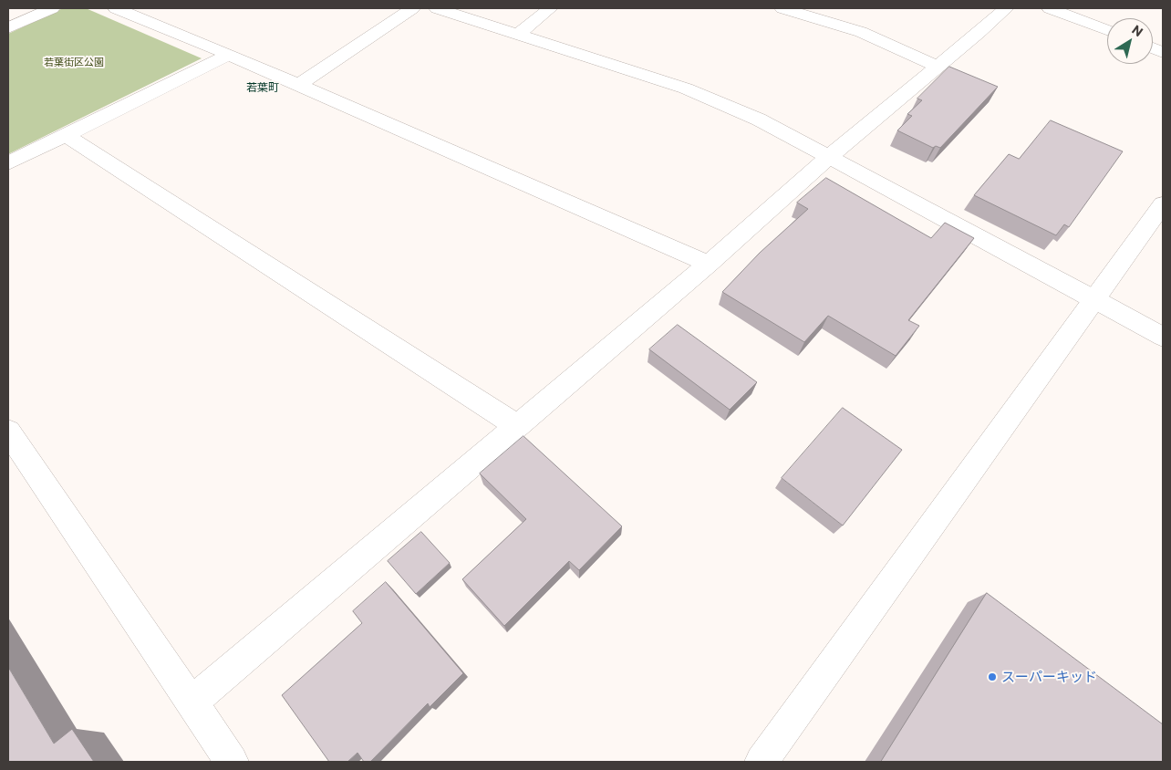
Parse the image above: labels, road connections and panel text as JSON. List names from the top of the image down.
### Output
{
  "districts": ["若葉町"],
  "parks": ["若葉街区公園"],
  "places": ["スーパーキッド"],
  "north": "top right"
}
